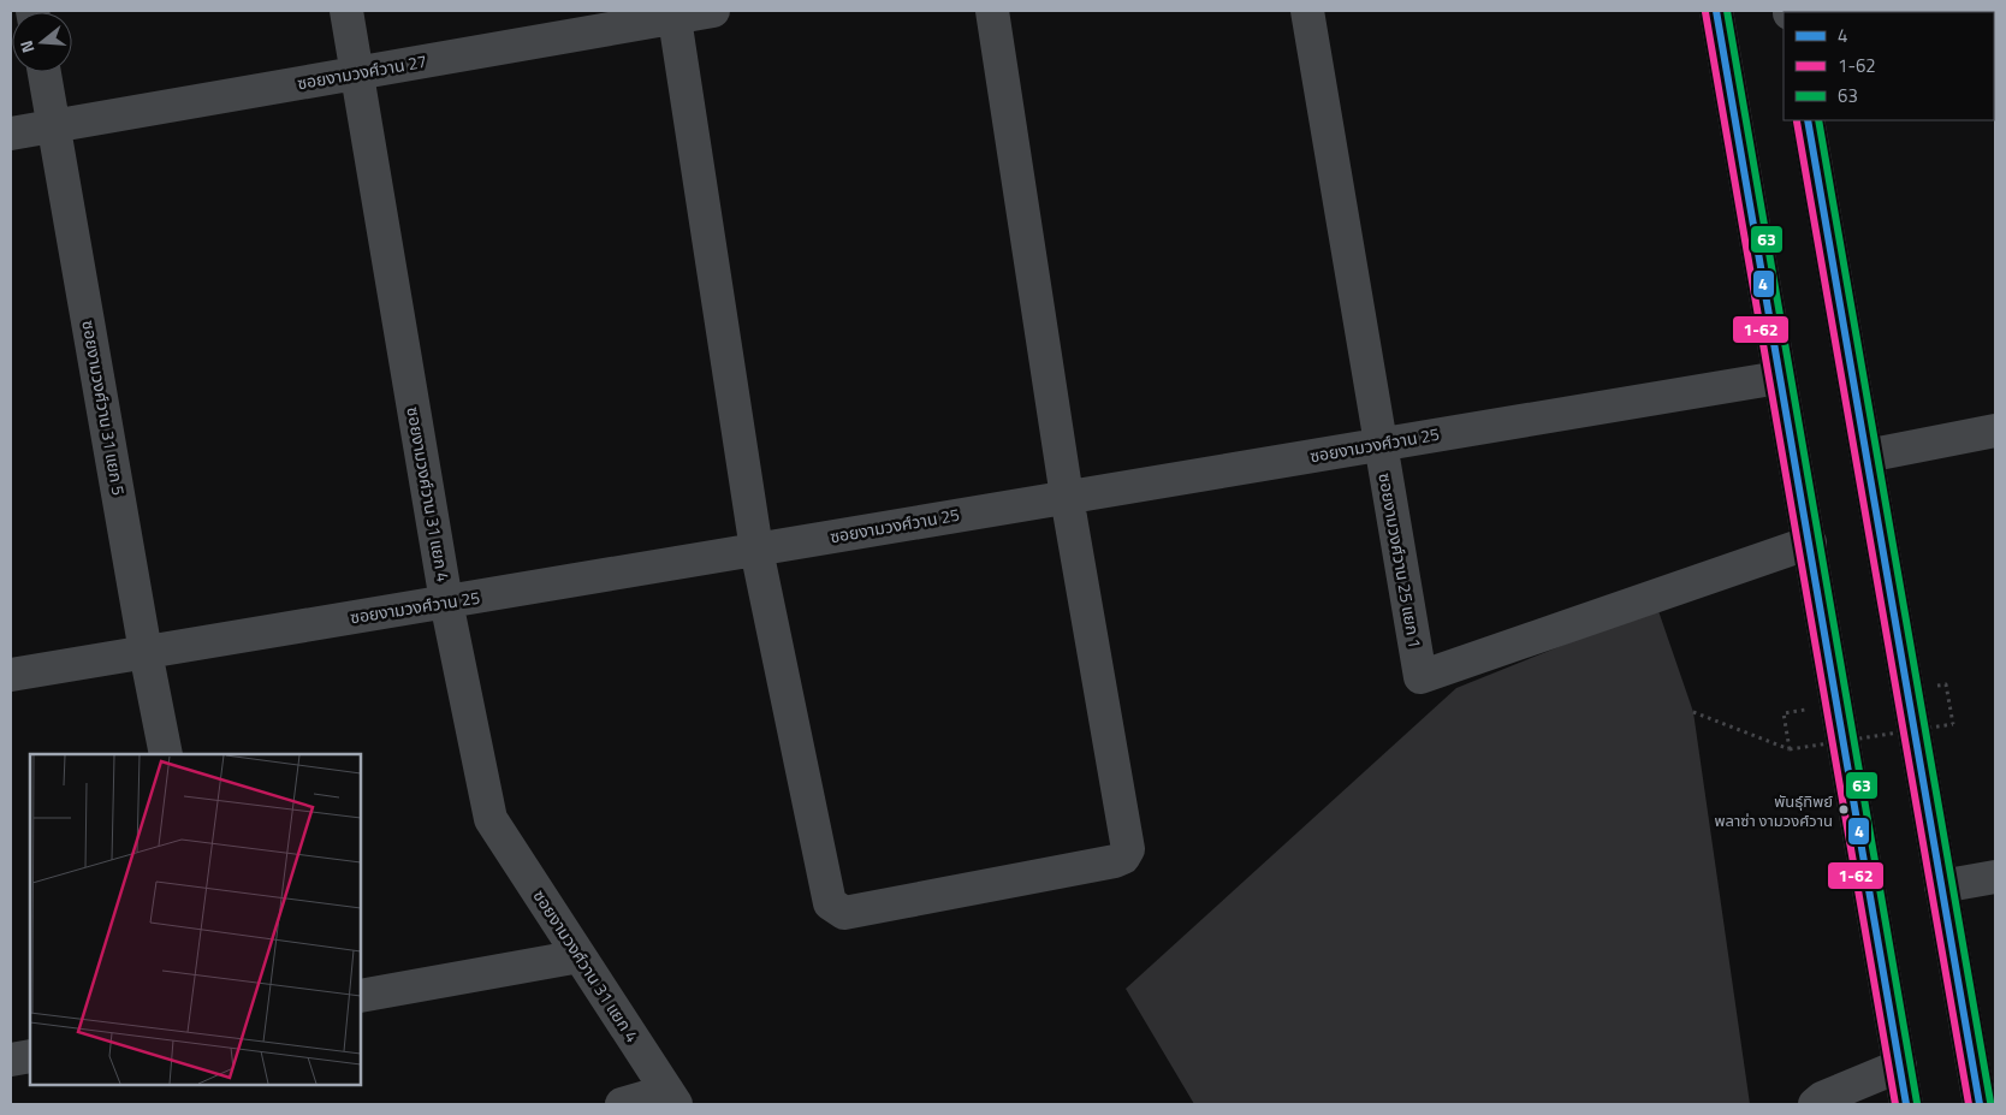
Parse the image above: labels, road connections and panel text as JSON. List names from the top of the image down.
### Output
{
  "streets": {
    "street": [
      "ซอยงามวงศ์วาน 27",
      "ซอยงามวงศ์วาน 31 แยก 5",
      "ซอยงามวงศ์วาน 25",
      "ซอยงามวงศ์วาน 31 แยก 4",
      "ซอยงามวงศ์วาน 25 แยก 1"
    ]
  },
  "crossings": [
    ["ซอยงามวงศ์วาน 27", "ซอยงามวงศ์วาน 31 แยก 5"],
    ["ซอยงามวงศ์วาน 27", "ซอยงามวงศ์วาน 31 แยก 4"],
    ["ซอยงามวงศ์วาน 31 แยก 5", "ซอยงามวงศ์วาน 25"],
    ["ซอยงามวงศ์วาน 25", "ซอยงามวงศ์วาน 31 แยก 4"],
    ["ซอยงามวงศ์วาน 25", "ซอยงามวงศ์วาน 25 แยก 1"]
  ],
  "places": ["พันธุ์ทิพย์ พลาซ่า งามวงศ์วาน"],
  "lines": ["transit line 4", "transit line 63", "transit line 1-62"],
  "legend": ["4", "1-62", "63"],
  "north": "left"
}
